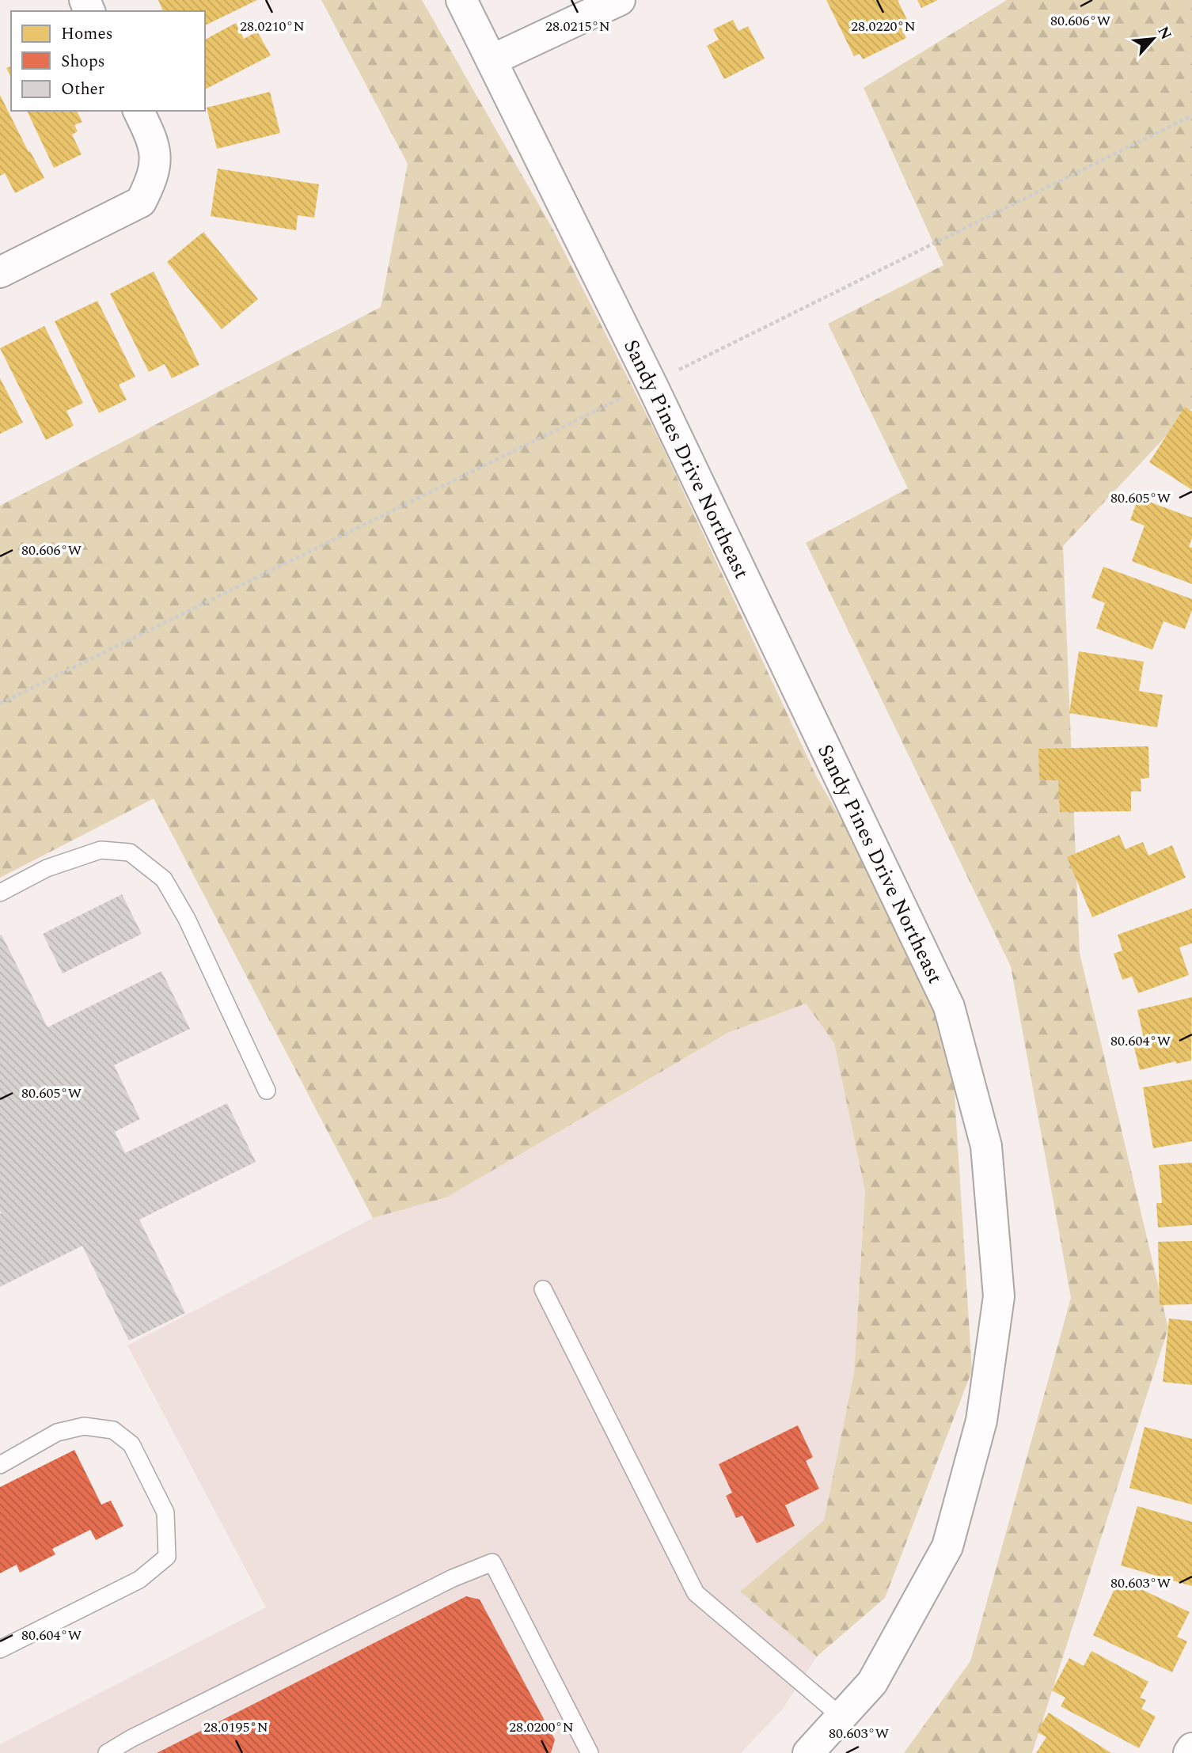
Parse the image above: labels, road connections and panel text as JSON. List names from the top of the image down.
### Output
{
  "streets": {
    "street": ["Sandy Pines Drive Northeast"]
  },
  "legend": ["Homes", "Shops", "Other"],
  "north": "top right",
  "coordinates": [
    "80.606°W",
    "28.0210°N",
    "28.0215°N",
    "28.0220°N",
    "80.605°W",
    "80.604°W",
    "80.603°W",
    "28.0195°N",
    "28.0200°N"
  ]
}
